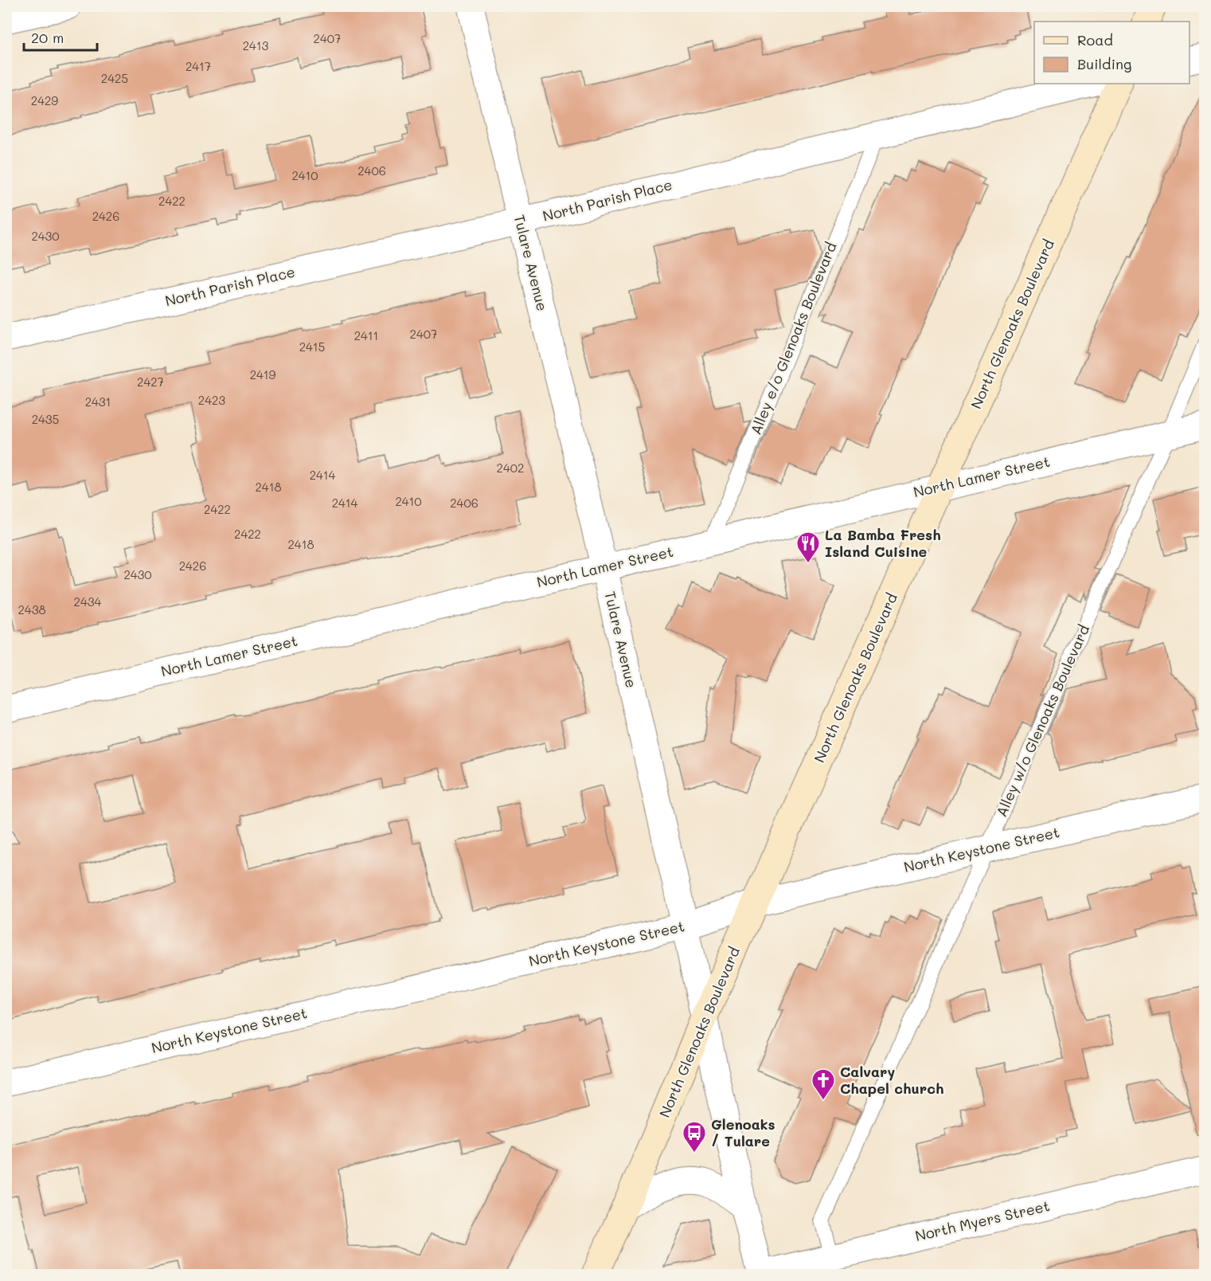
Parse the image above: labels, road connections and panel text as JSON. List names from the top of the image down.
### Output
{
  "streets": {
    "main road": ["North Glenoaks Boulevard"],
    "street": [
      "North Parish Place",
      "Tulare Avenue",
      "North Lamer Street",
      "North Keystone Street",
      "North Myers Street"
    ],
    "lane": ["Alley e/o Glenoaks Boulevard", "Alley w/o Glenoaks Boulevard"]
  },
  "crossings": [
    ["North Parish Place", "Tulare Avenue"],
    ["North Parish Place", "Alley e/o Glenoaks Boulevard"],
    ["Tulare Avenue", "North Glenoaks Boulevard"],
    ["Tulare Avenue", "North Lamer Street"],
    ["Tulare Avenue", "North Keystone Street"],
    ["Tulare Avenue", "North Myers Street"],
    ["North Glenoaks Boulevard", "North Lamer Street"],
    ["North Glenoaks Boulevard", "North Keystone Street"],
    ["Alley e/o Glenoaks Boulevard", "North Lamer Street"],
    ["North Lamer Street", "Alley w/o Glenoaks Boulevard"],
    ["Alley w/o Glenoaks Boulevard", "North Keystone Street"],
    ["Alley w/o Glenoaks Boulevard", "North Myers Street"]
  ],
  "places": {
    "restaurant": ["La Bamba Fresh Island Cuisine"],
    "church": ["Calvary Chapel church"],
    "bus stop": ["Glenoaks / Tulare"]
  },
  "house_numbers": [
    "2407",
    "2413",
    "2417",
    "2425",
    "2429",
    "2406",
    "2410",
    "2422",
    "2426",
    "2430",
    "2407",
    "2411",
    "2415",
    "2419",
    "2427",
    "2423",
    "2431",
    "2435",
    "2402",
    "2414",
    "2418",
    "2410",
    "2414",
    "2406",
    "2422",
    "2422",
    "2418",
    "2426",
    "2430",
    "2434",
    "2438"
  ],
  "legend": ["Road", "Building"],
  "scale_bar": "20 m"
}
